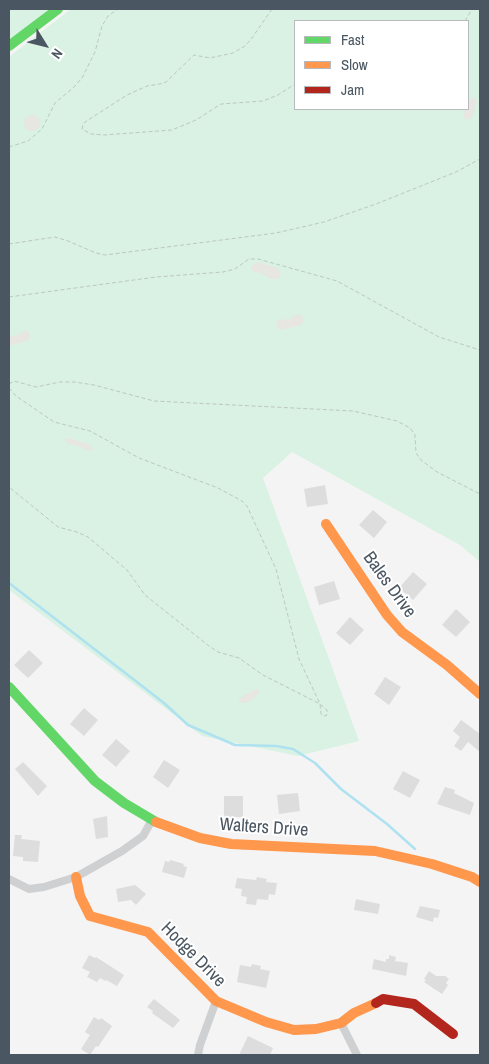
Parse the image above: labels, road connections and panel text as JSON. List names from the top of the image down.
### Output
{
  "streets": {
    "street": ["Bales Drive", "Walters Drive", "Hodge Drive"]
  },
  "legend": ["Fast", "Slow", "Jam"],
  "north": "bottom right"
}
